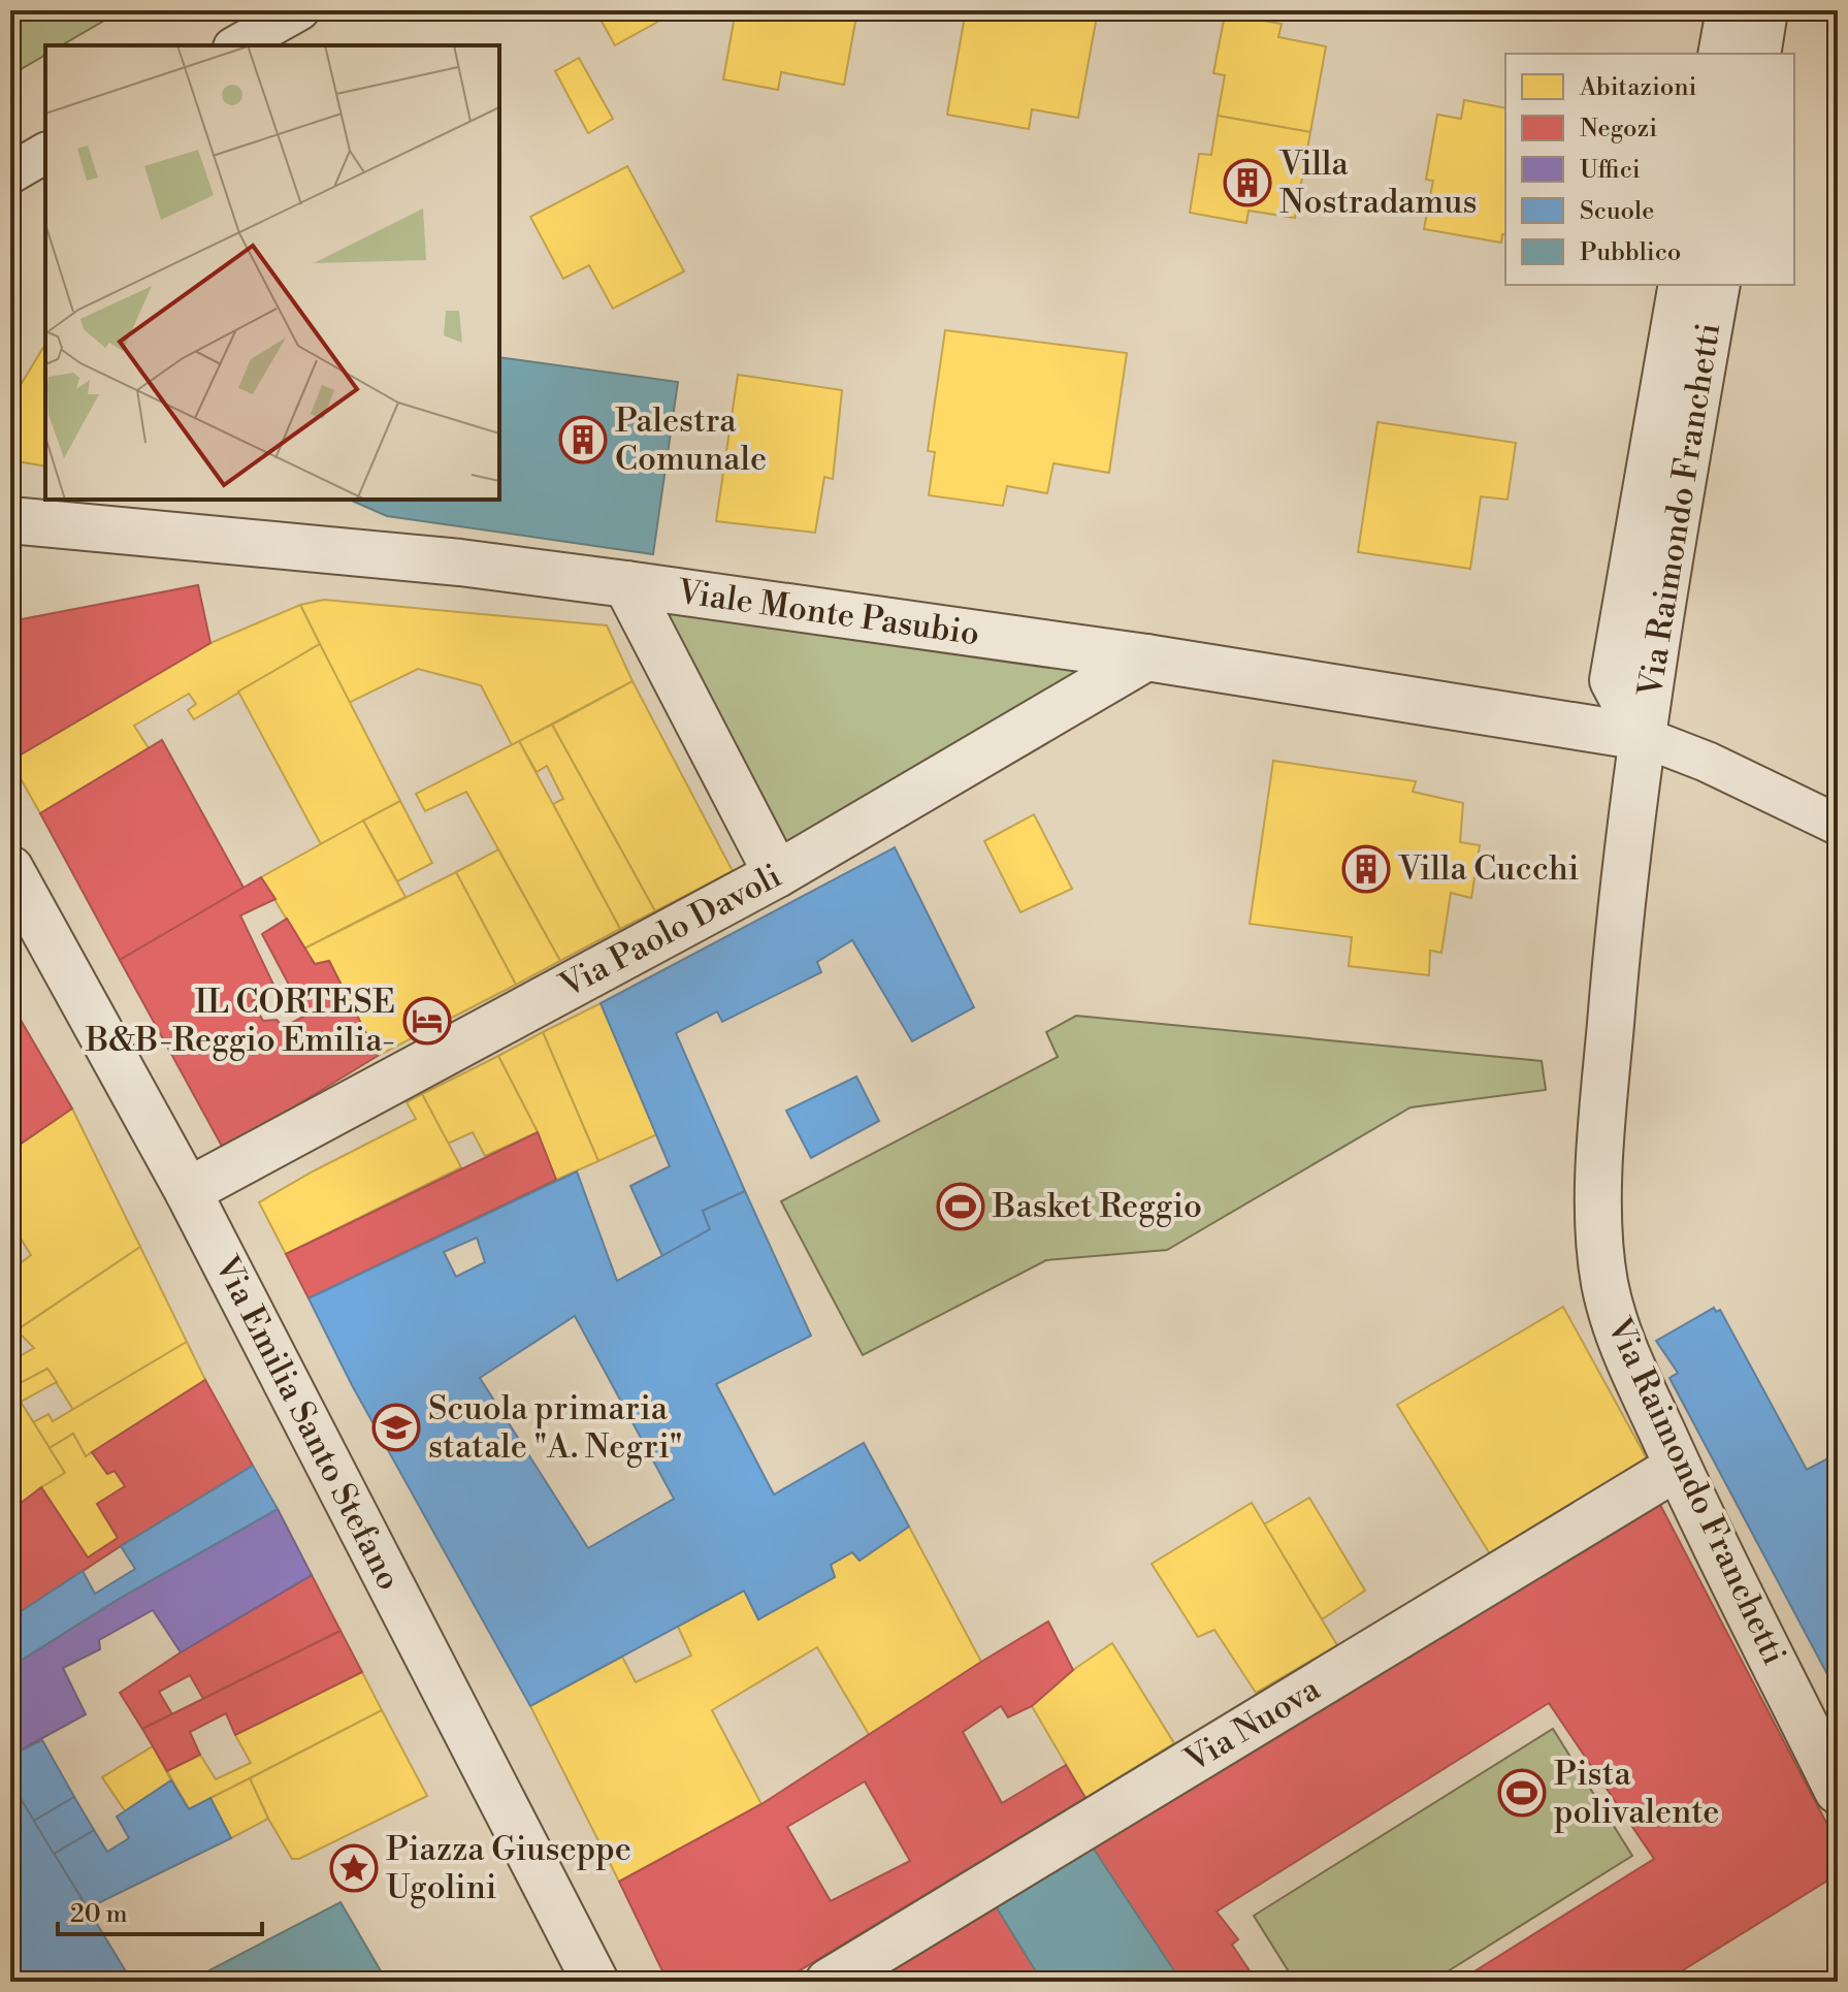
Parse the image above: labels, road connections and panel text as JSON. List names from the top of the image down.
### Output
{
  "streets": {
    "street": [
      "Via Raimondo Franchetti",
      "Viale Monte Pasubio",
      "Via Paolo Davoli",
      "Via Emilia Santo Stefano",
      "Via Nuova"
    ]
  },
  "crossings": [
    ["Via Raimondo Franchetti", "Viale Monte Pasubio"],
    ["Via Raimondo Franchetti", "Via Nuova"],
    ["Viale Monte Pasubio", "Via Paolo Davoli"],
    ["Via Paolo Davoli", "Via Emilia Santo Stefano"]
  ],
  "places": {
    "building": ["Villa Nostradamus", "Palestra Comunale", "Villa Cucchi"],
    "hotel": ["IL CORTESE B&B-Reggio Emilia-"],
    "sports": ["Basket Reggio", "Pista polivalente"],
    "school or university": ["Scuola primaria statale \"A. Negri\""],
    "place": ["Piazza Giuseppe Ugolini"]
  },
  "legend": [
    "Abitazioni",
    "Negozi",
    "Uffici",
    "Scuole",
    "Pubblico"
  ],
  "scale_bar": "20 m"
}
